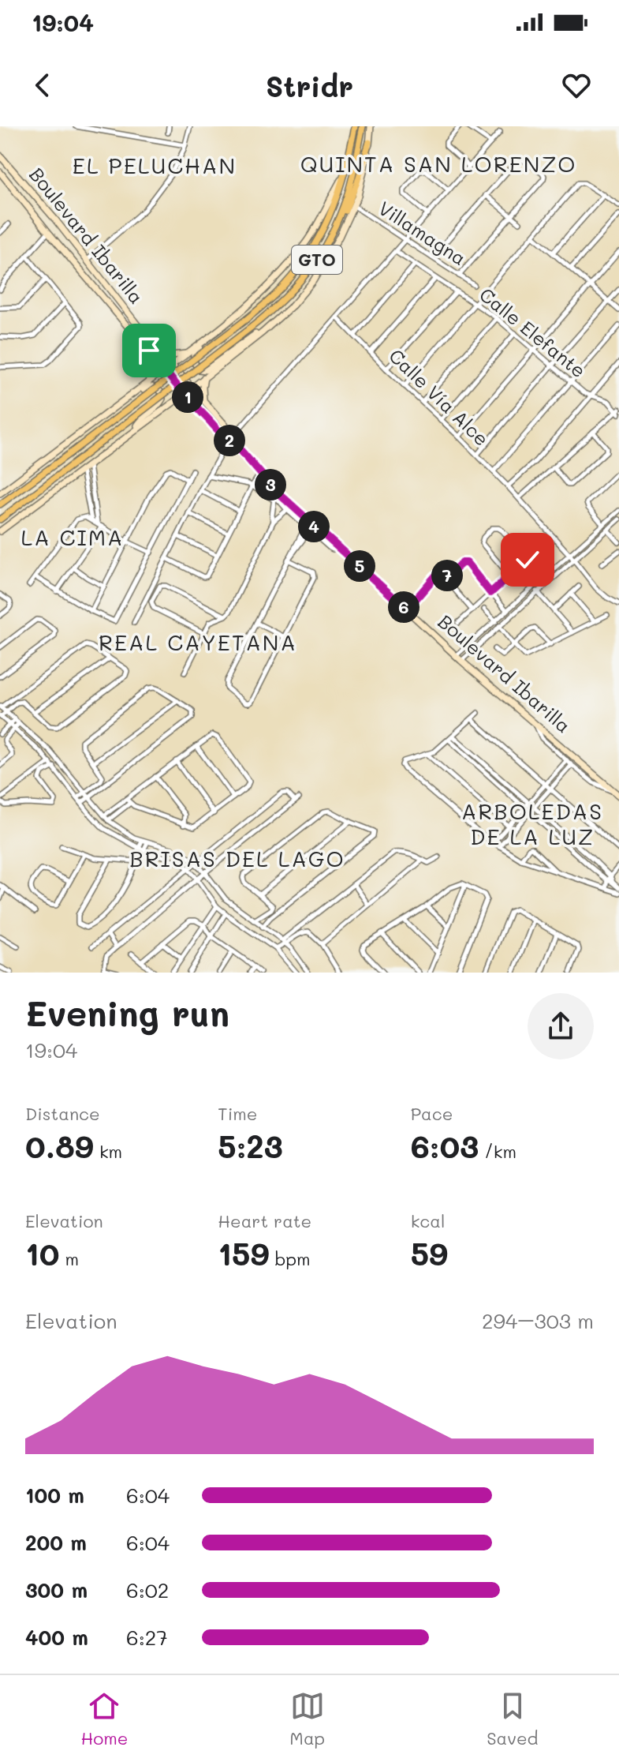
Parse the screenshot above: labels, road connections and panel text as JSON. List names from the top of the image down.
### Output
{
  "streets": {
    "main road": ["GTO"],
    "street": [
      "Villamagna",
      "Boulevard Ibarilla",
      "Calle Elefante",
      "Calle Vía Alce"
    ]
  },
  "districts": [
    "QUINTA SAN LORENZO",
    "EL PELUCHAN",
    "LA CIMA",
    "REAL CAYETANA",
    "ARBOLEDAS DE LA LUZ",
    "BRISAS DEL LAGO"
  ],
  "page": {
    "status": "19:04",
    "header": "Stridr",
    "pins": [
      "1",
      "2",
      "3",
      "4",
      "5",
      "7",
      "6"
    ],
    "heading": ["Evening run", "19:04"],
    "stats": [
      ["Distance", "0.89 km"],
      ["Time", "5:23"],
      ["Pace", "6:03 /km"],
      ["Elevation", "10 m"],
      ["Heart rate", "159 bpm"],
      ["kcal", "59"]
    ],
    "chart": ["Elevation", "294–303 m"],
    "list": [
      {
        "name": "100 m",
        "note": "6:04"
      },
      {
        "name": "200 m",
        "note": "6:04"
      },
      {
        "name": "300 m",
        "note": "6:02"
      },
      {
        "name": "400 m",
        "note": "6:27"
      }
    ],
    "tabs": ["Home", "Map", "Saved"]
  }
}
